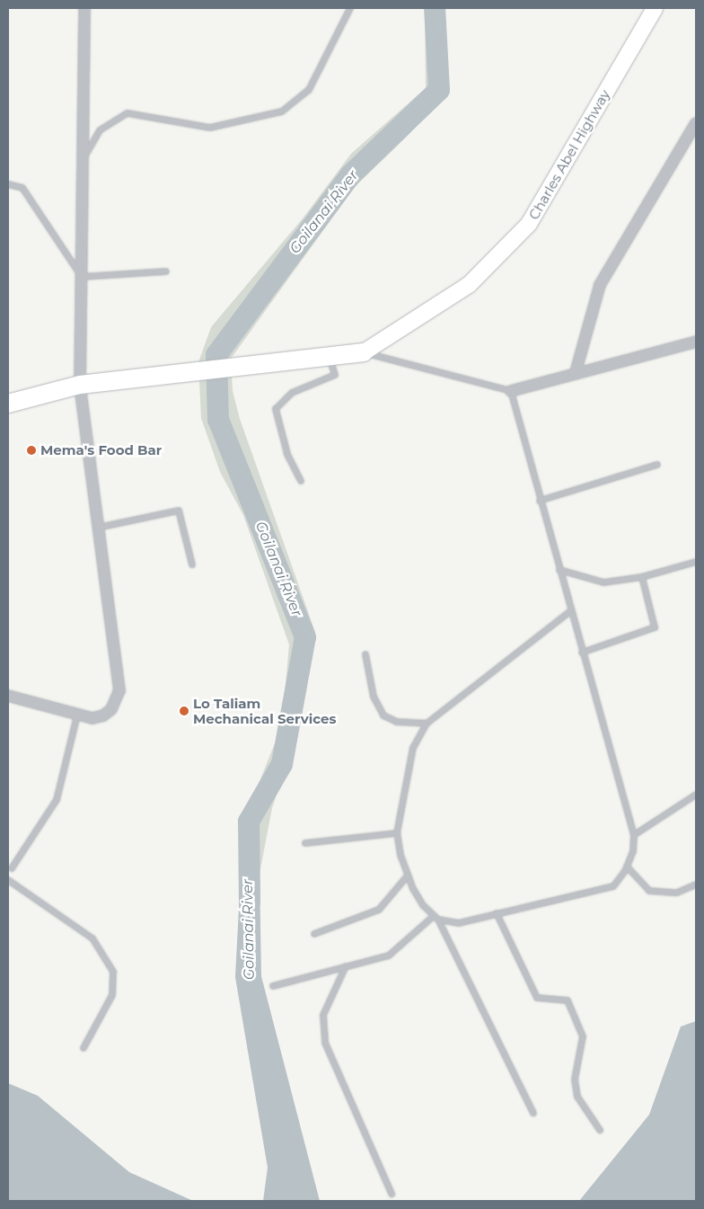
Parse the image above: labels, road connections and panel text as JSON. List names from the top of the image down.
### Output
{
  "streets": {
    "main road": ["Charles Abel Highway"]
  },
  "water": ["Goilanai River"],
  "places": ["Mema's Food Bar", "Lo Taliam Mechanical Services"]
}
